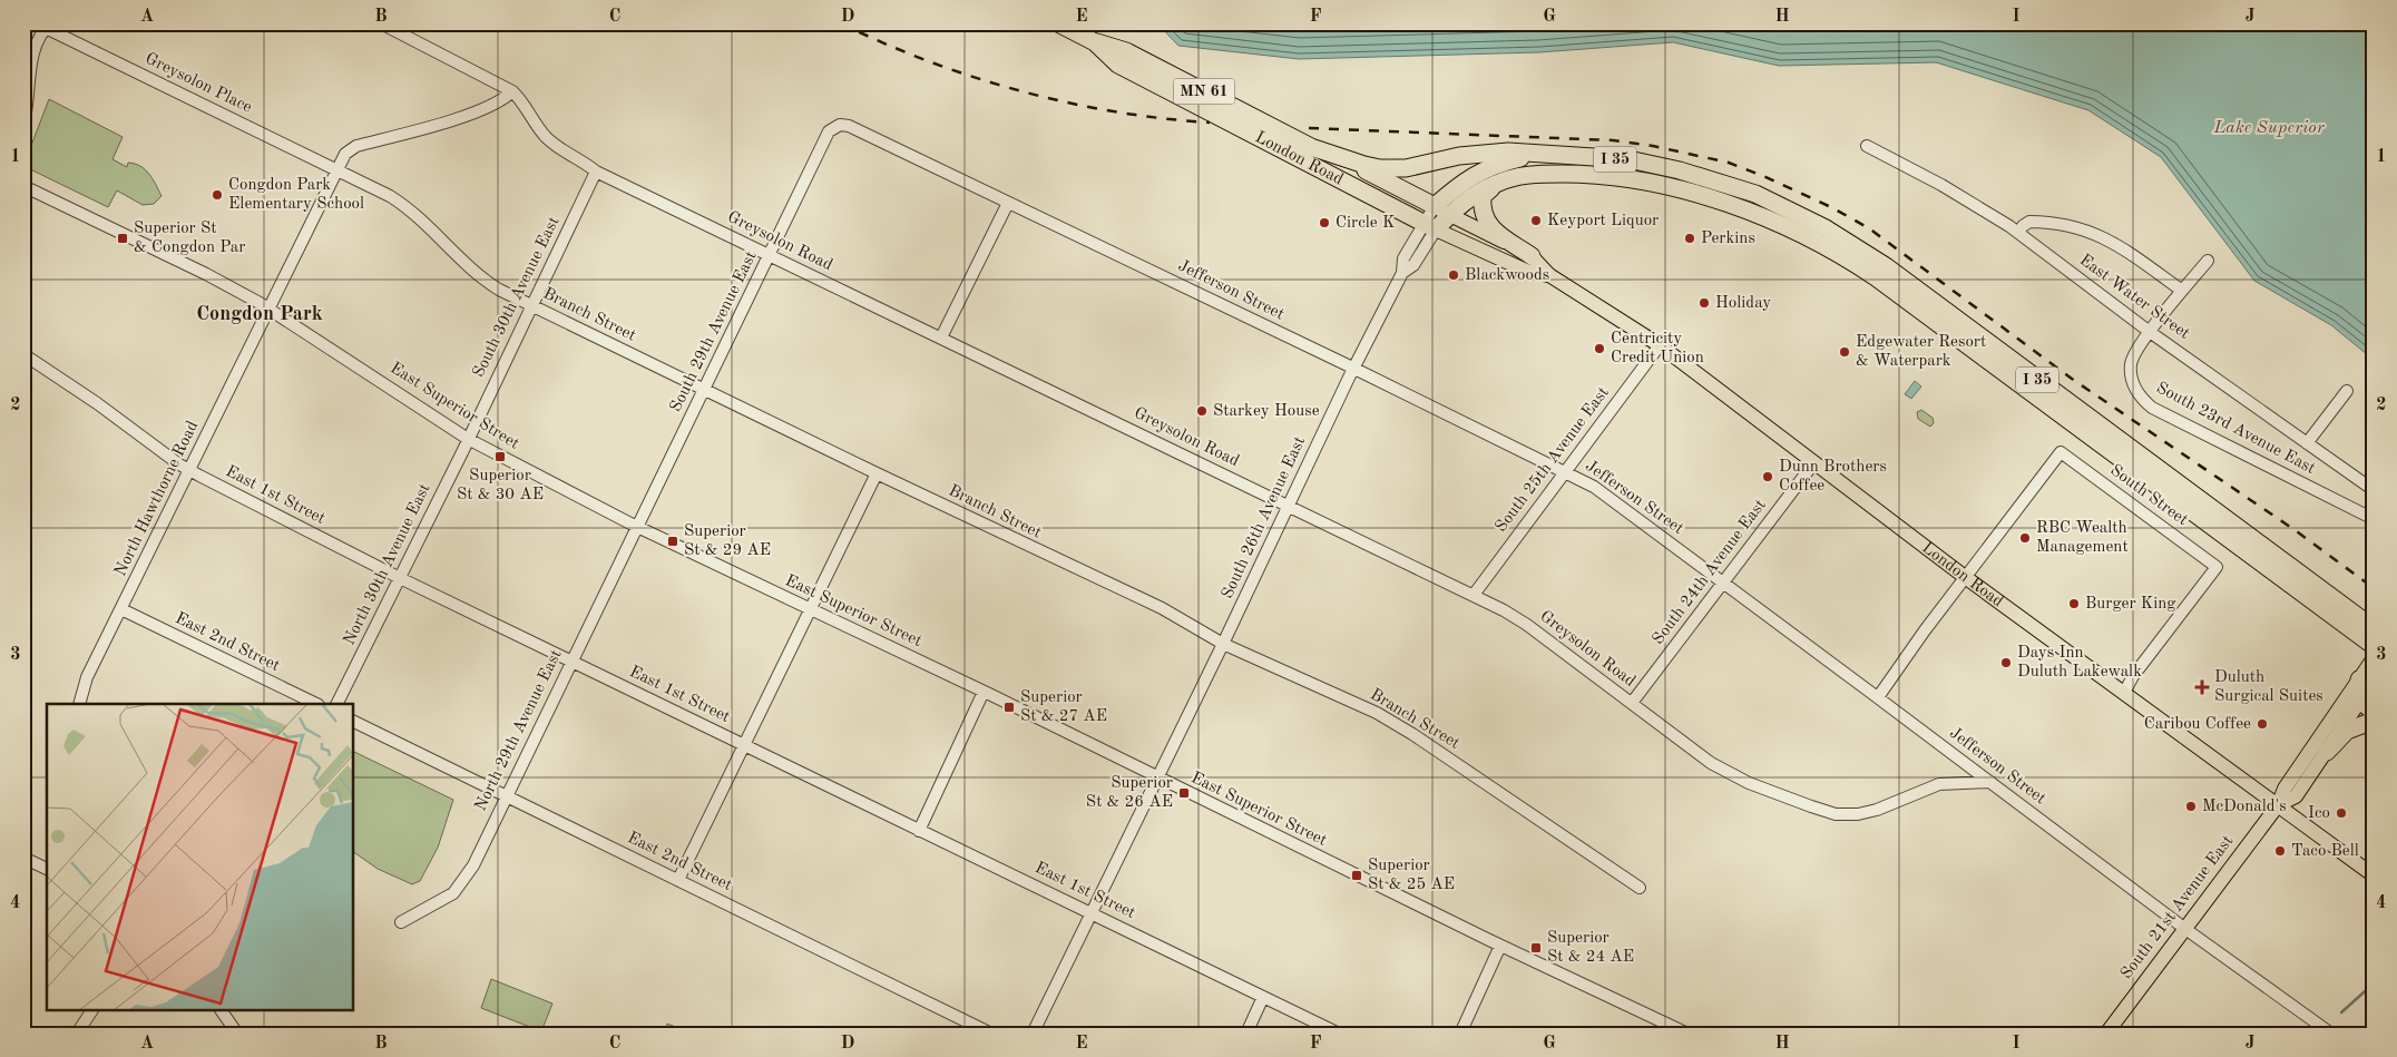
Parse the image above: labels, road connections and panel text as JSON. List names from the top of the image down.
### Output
{
  "streets": {
    "highway": ["MN 61", "London Road", "I 35"],
    "main road": ["South 21st Avenue East"],
    "street": [
      "Greysolon Place",
      "Greysolon Road",
      "Jefferson Street",
      "South 30th Avenue East",
      "East Water Street",
      "Branch Street",
      "South 29th Avenue East",
      "East Superior Street",
      "South 23rd Avenue East",
      "South 25th Avenue East",
      "East 1st Street",
      "South Street",
      "North Hawthorne Road",
      "South 26th Avenue East",
      "North 30th Avenue East",
      "South 24th Avenue East",
      "East 2nd Street",
      "North 29th Avenue East"
    ]
  },
  "crossings": [
    ["Greysolon Place", "Branch Street"],
    ["Greysolon Place", "North Hawthorne Road"],
    ["MN 61", "London Road"],
    ["London Road", "I 35"],
    ["London Road", "South 25th Avenue East"],
    ["London Road", "South Street"],
    ["London Road", "South 26th Avenue East"],
    ["London Road", "South 24th Avenue East"],
    ["London Road", "South 21st Avenue East"],
    ["I 35", "South 26th Avenue East"],
    ["Greysolon Road", "Jefferson Street"],
    ["Greysolon Road", "South 30th Avenue East"],
    ["Greysolon Road", "South 29th Avenue East"],
    ["Greysolon Road", "South 25th Avenue East"],
    ["Greysolon Road", "North Hawthorne Road"],
    ["Greysolon Road", "South 26th Avenue East"],
    ["Greysolon Road", "South 24th Avenue East"],
    ["Jefferson Street", "South 29th Avenue East"],
    ["Jefferson Street", "South 25th Avenue East"],
    ["Jefferson Street", "South 26th Avenue East"],
    ["Jefferson Street", "South 24th Avenue East"],
    ["Jefferson Street", "South 21st Avenue East"],
    ["South 30th Avenue East", "Branch Street"],
    ["South 30th Avenue East", "East Superior Street"],
    ["South 30th Avenue East", "North 30th Avenue East"],
    ["East Water Street", "South 23rd Avenue East"],
    ["Branch Street", "South 29th Avenue East"],
    ["Branch Street", "North Hawthorne Road"],
    ["Branch Street", "South 26th Avenue East"],
    ["South 29th Avenue East", "East Superior Street"],
    ["South 29th Avenue East", "North 29th Avenue East"],
    ["East Superior Street", "North Hawthorne Road"],
    ["East Superior Street", "South 26th Avenue East"],
    ["East Superior Street", "North 30th Avenue East"],
    ["East Superior Street", "North 29th Avenue East"],
    ["East 1st Street", "North Hawthorne Road"],
    ["East 1st Street", "South 26th Avenue East"],
    ["East 1st Street", "North 30th Avenue East"],
    ["East 1st Street", "North 29th Avenue East"],
    ["North Hawthorne Road", "East 2nd Street"],
    ["East 2nd Street", "North 29th Avenue East"]
  ],
  "districts": ["Congdon Park"],
  "water": ["Lake Superior"],
  "places": {
    "other": [
      "Congdon Park Elementary School",
      "Keyport Liquor",
      "Circle K",
      "Perkins",
      "Blackwoods",
      "Holiday",
      "Centricity Credit Union",
      "Edgewater Resort & Waterpark",
      "Starkey House",
      "Dunn Brothers Coffee",
      "RBC Wealth Management",
      "Burger King",
      "Days Inn Duluth Lakewalk",
      "Caribou Coffee",
      "McDonald's",
      "Ico",
      "Taco Bell"
    ],
    "transit": [
      "Superior St & Congdon Par",
      "Superior St & 30 AE",
      "Superior St & 29 AE",
      "Superior St & 27 AE",
      "Superior St & 26 AE",
      "Superior St & 25 AE",
      "Superior St & 24 AE"
    ],
    "health": ["Duluth Surgical Suites"]
  },
  "grid": {
    "columns": [
      "A",
      "B",
      "C",
      "D",
      "E",
      "F",
      "G",
      "H",
      "I",
      "J"
    ],
    "rows": [
      "1",
      "2",
      "3",
      "4"
    ]
  }
}
